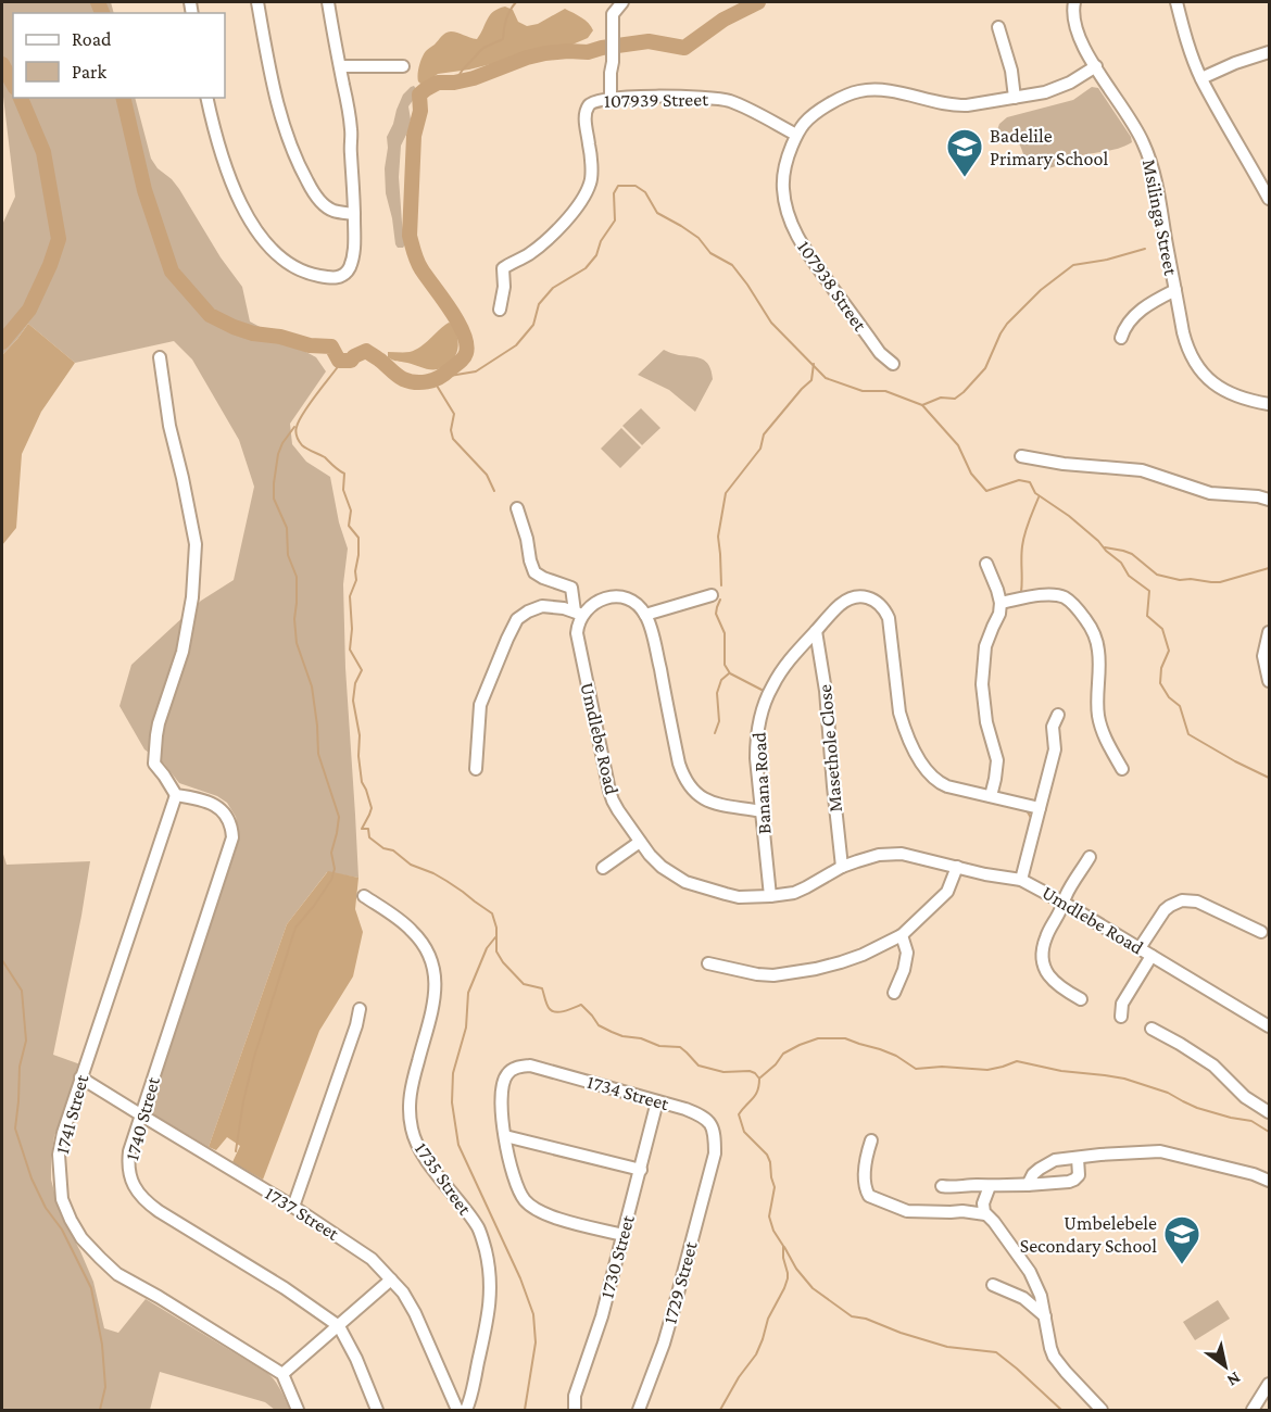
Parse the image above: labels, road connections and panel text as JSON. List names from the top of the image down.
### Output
{
  "streets": {
    "street": [
      "107939 Street",
      "Msilinga Street",
      "107938 Street",
      "Umdlebe Road",
      "Masethole Close",
      "Banana Road",
      "1734 Street",
      "1741 Street",
      "1740 Street",
      "1735 Street",
      "1737 Street",
      "1730 Street",
      "1729 Street"
    ]
  },
  "crossings": [
    ["107939 Street", "107938 Street"],
    ["Msilinga Street", "107938 Street"],
    ["Umdlebe Road", "Masethole Close"],
    ["Umdlebe Road", "Banana Road"],
    ["Masethole Close", "Banana Road"],
    ["1734 Street", "1730 Street"],
    ["1734 Street", "1729 Street"],
    ["1741 Street", "1740 Street"],
    ["1741 Street", "1737 Street"],
    ["1740 Street", "1737 Street"]
  ],
  "places": {
    "school or university": ["Badelile Primary School", "Umbelebele Secondary School"]
  },
  "legend": ["Road", "Park"],
  "north": "bottom right"
}
